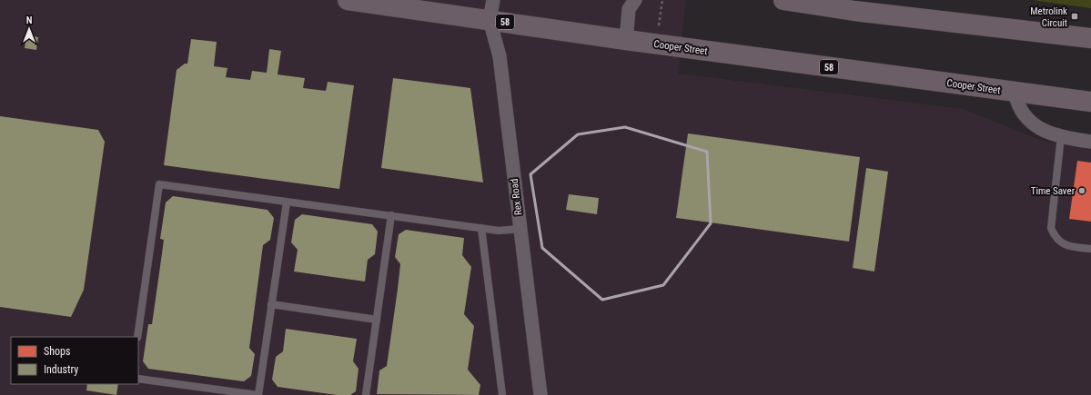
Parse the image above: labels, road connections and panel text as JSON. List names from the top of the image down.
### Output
{
  "streets": {
    "main road": ["58", "Cooper Street"],
    "street": ["Rex Road"]
  },
  "crossings": [
    ["Cooper Street", "Rex Road"]
  ],
  "places": {
    "transit": ["Metrolink Circuit"],
    "other": ["Time Saver"]
  },
  "legend": ["Shops", "Industry"],
  "north": "top"
}
